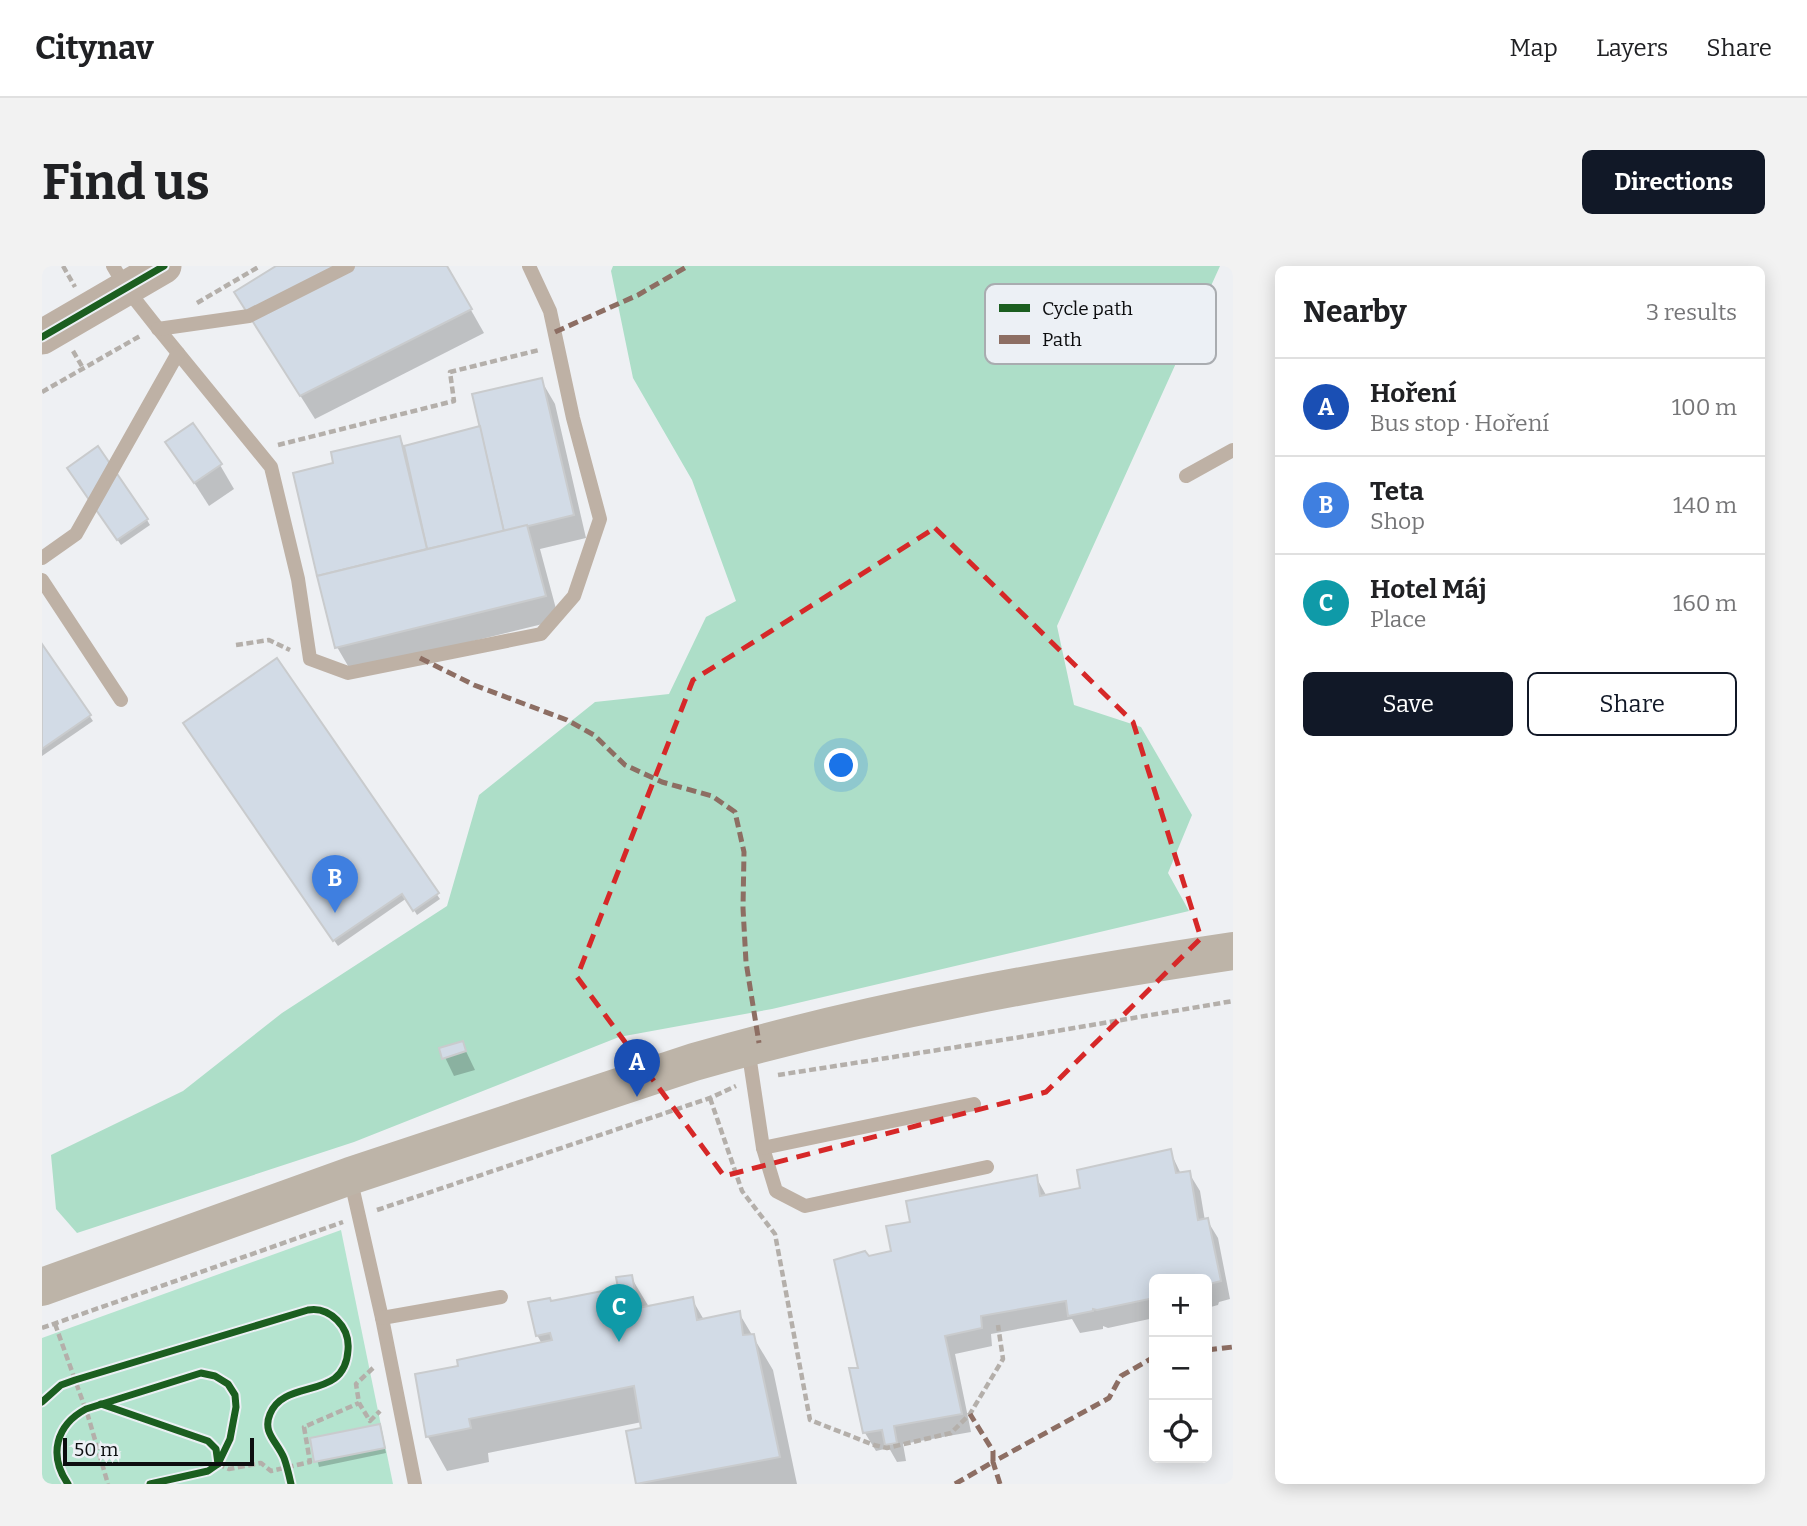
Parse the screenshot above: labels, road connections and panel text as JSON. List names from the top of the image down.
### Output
{
  "legend": ["Cycle path", "Path"],
  "scale_bar": "50 m",
  "page": {
    "header": "Citynav",
    "nav": ["Map", "Layers", "Share"],
    "buttons": [
      "Directions",
      ["Save", "Share"]
    ],
    "title": "Find us",
    "heading": ["Nearby", "3 results"],
    "list": [
      {
        "mark": "A",
        "name": "Hoření",
        "note": "Bus stop · Hoření",
        "value": "100 m"
      },
      {
        "mark": "B",
        "name": "Teta",
        "note": "Shop",
        "value": "140 m"
      },
      {
        "mark": "C",
        "name": "Hotel Máj",
        "note": "Place",
        "value": "160 m"
      }
    ],
    "pins": ["B", "A", "C"],
    "map_buttons": ["+", "−"],
    "scale": "50 m"
  }
}
